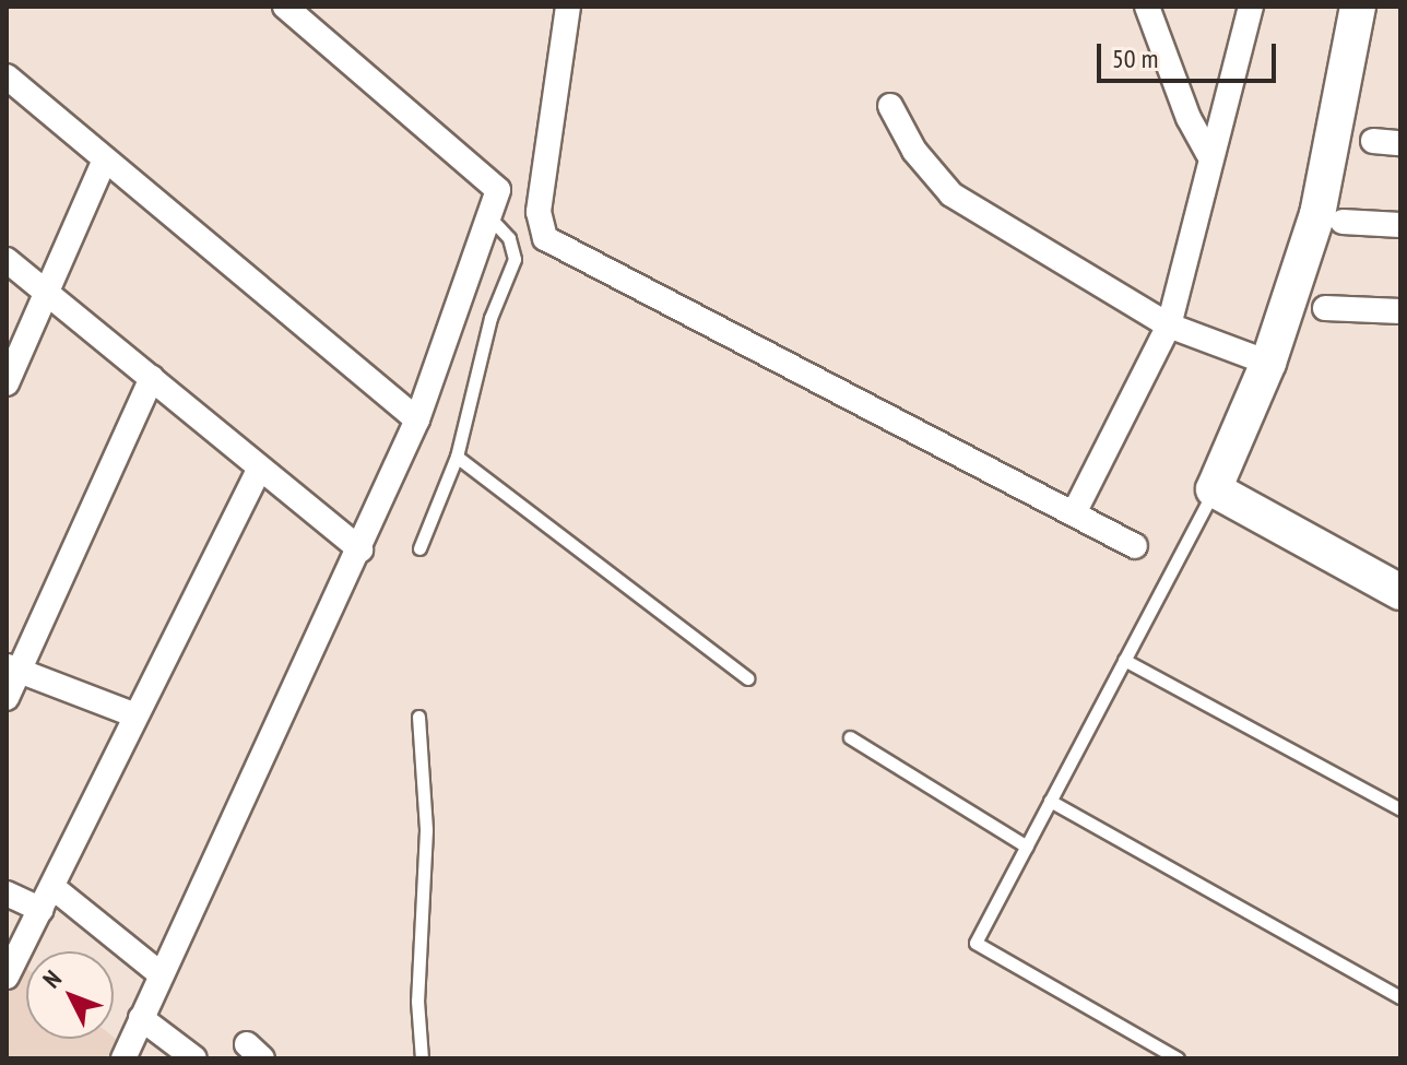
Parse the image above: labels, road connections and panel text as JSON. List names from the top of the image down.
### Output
{
  "scale_bar": "50 m",
  "north": "top left"
}
